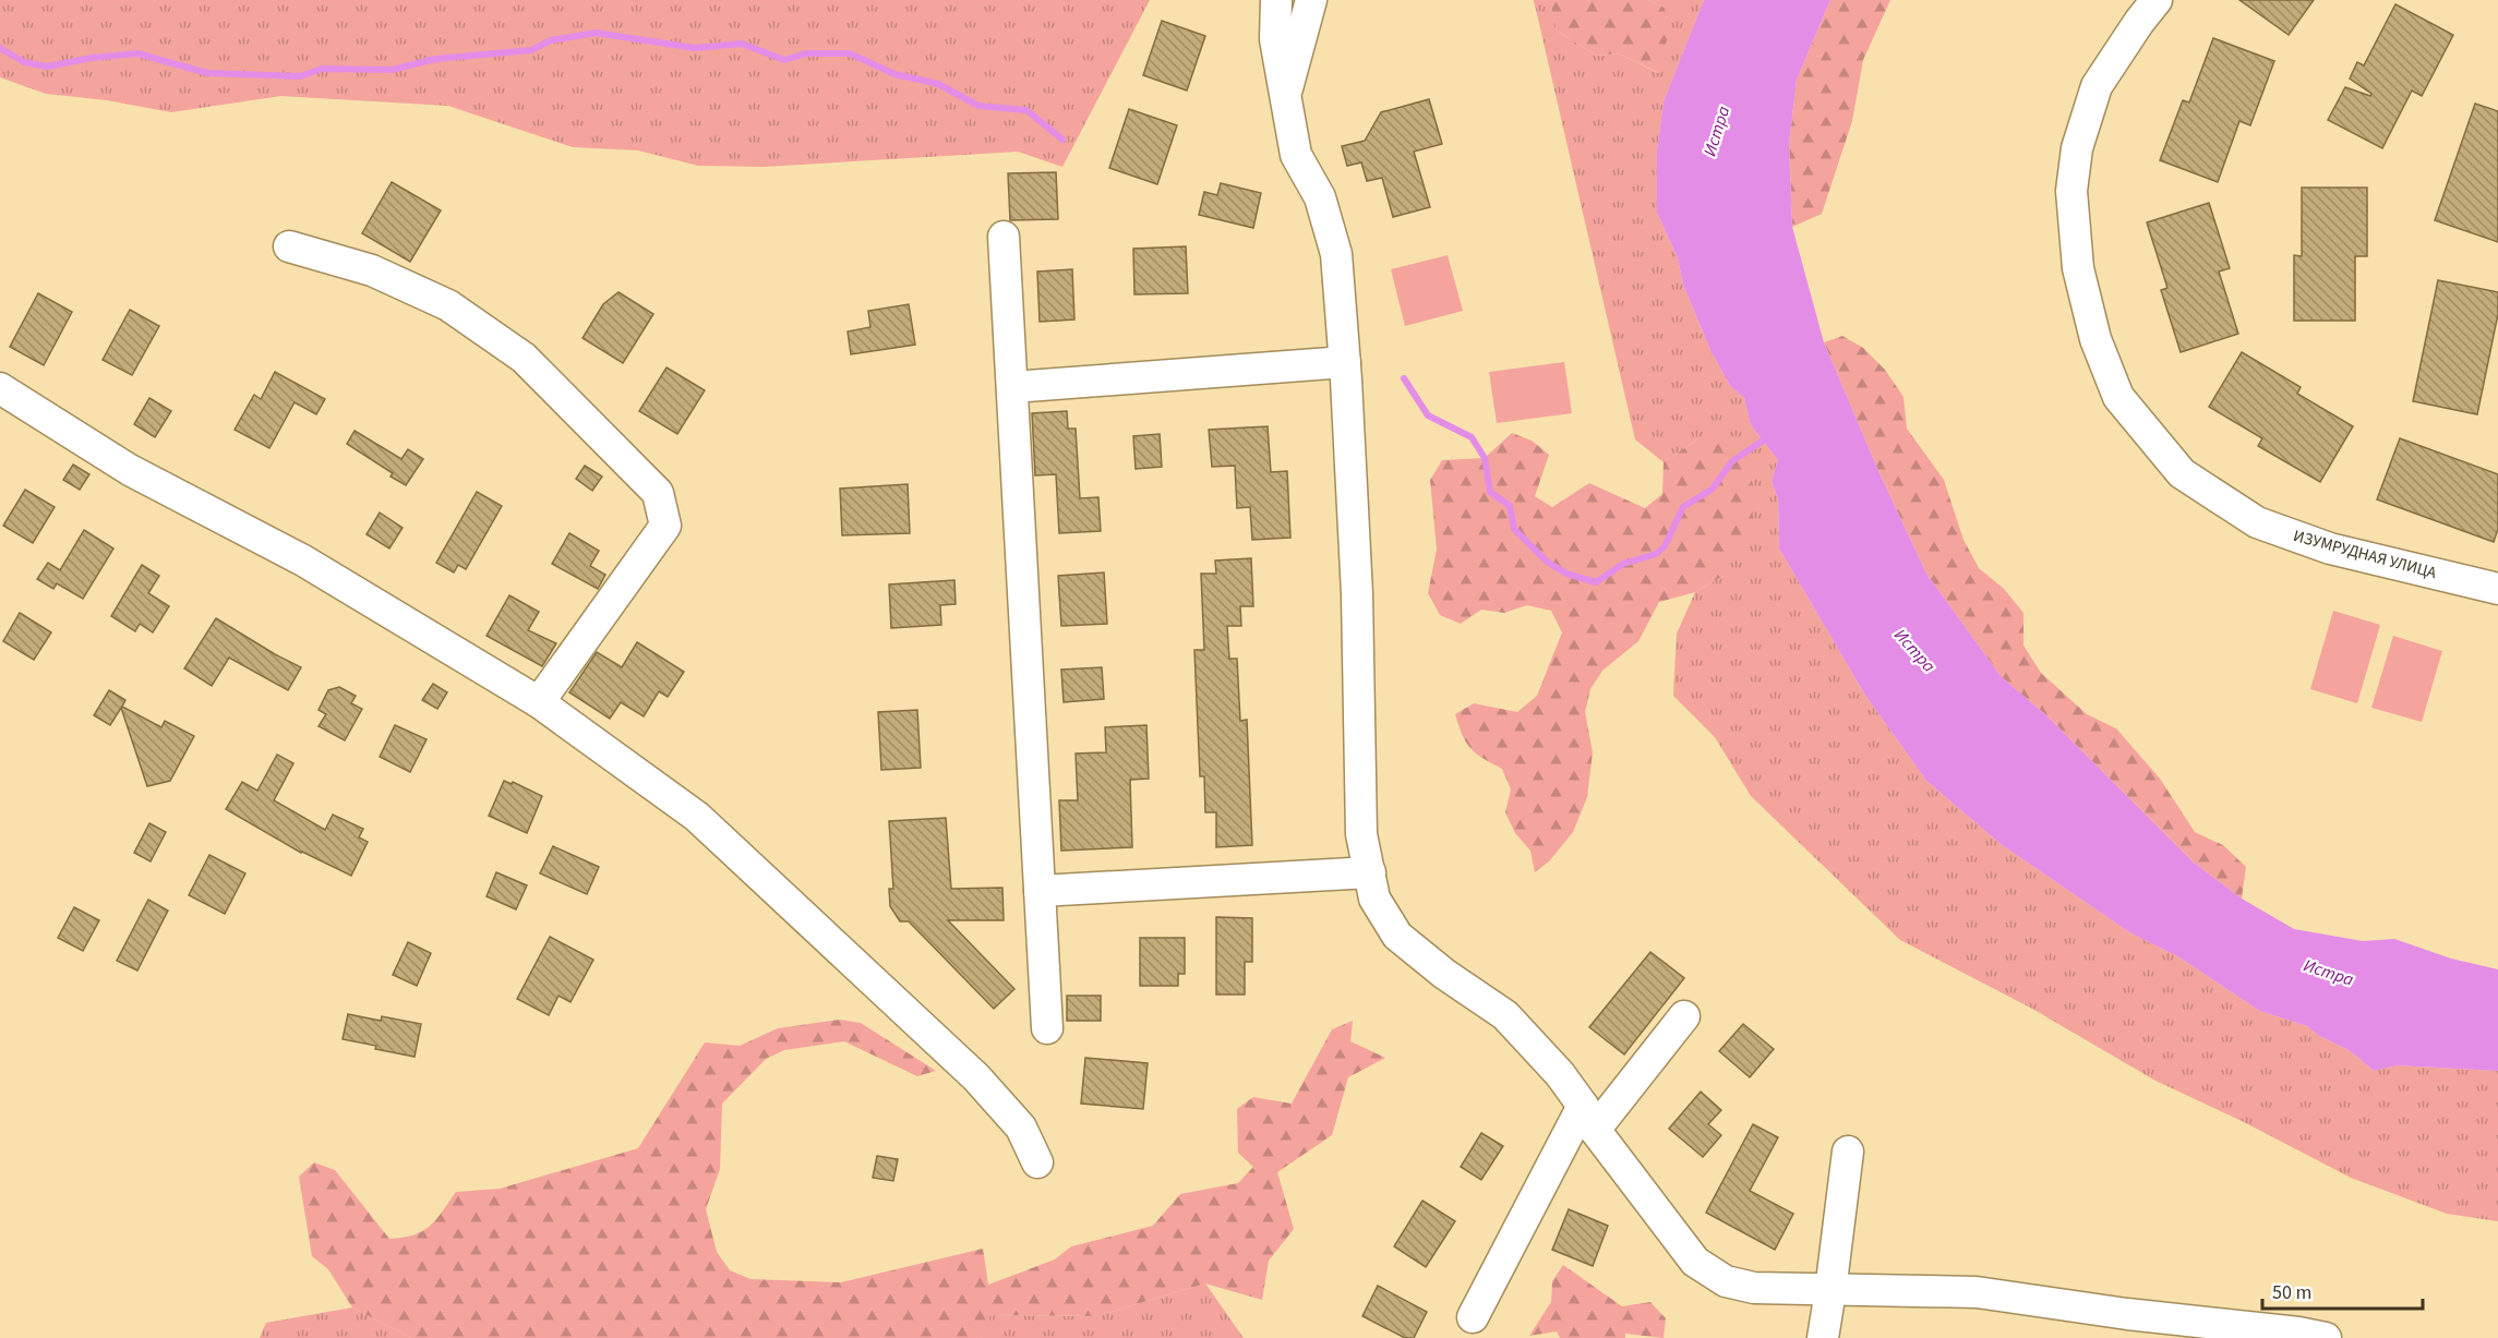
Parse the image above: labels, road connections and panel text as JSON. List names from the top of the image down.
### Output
{
  "streets": {
    "street": ["ИЗУМРУДНАЯ УЛИЦА"]
  },
  "water": ["Истра"],
  "scale_bar": "50 m"
}
